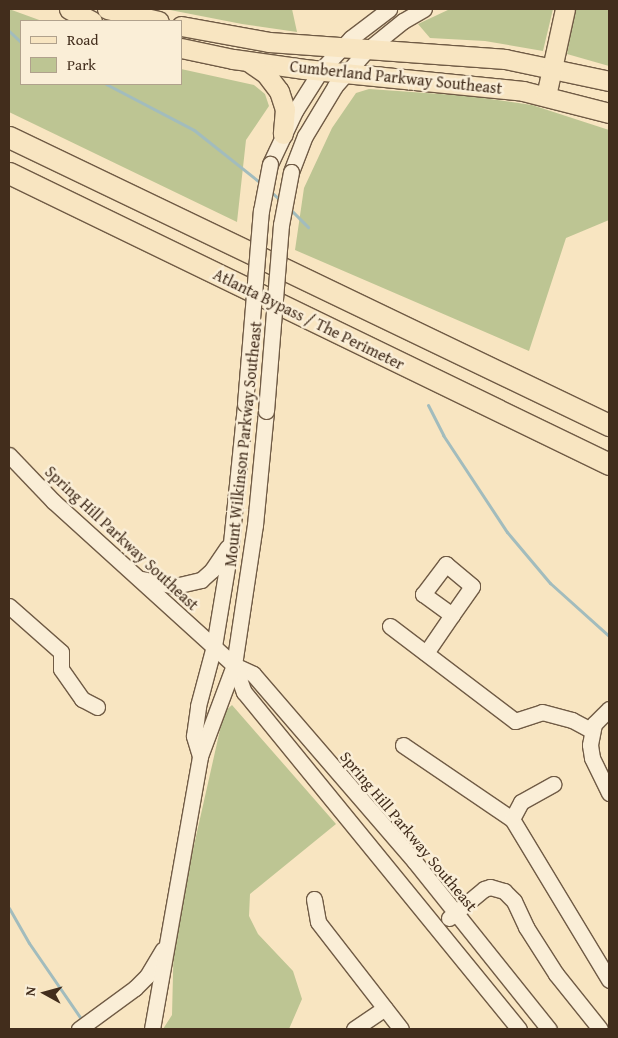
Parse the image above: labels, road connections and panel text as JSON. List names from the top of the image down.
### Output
{
  "streets": {
    "highway": ["Atlanta Bypass / The Perimeter"],
    "main road": ["Cumberland Parkway Southeast"],
    "street": ["Mount Wilkinson Parkway Southeast", "Spring Hill Parkway Southeast"]
  },
  "crossings": [
    ["Cumberland Parkway Southeast", "Mount Wilkinson Parkway Southeast"],
    ["Mount Wilkinson Parkway Southeast", "Spring Hill Parkway Southeast"]
  ],
  "legend": ["Road", "Park"],
  "north": "left"
}
